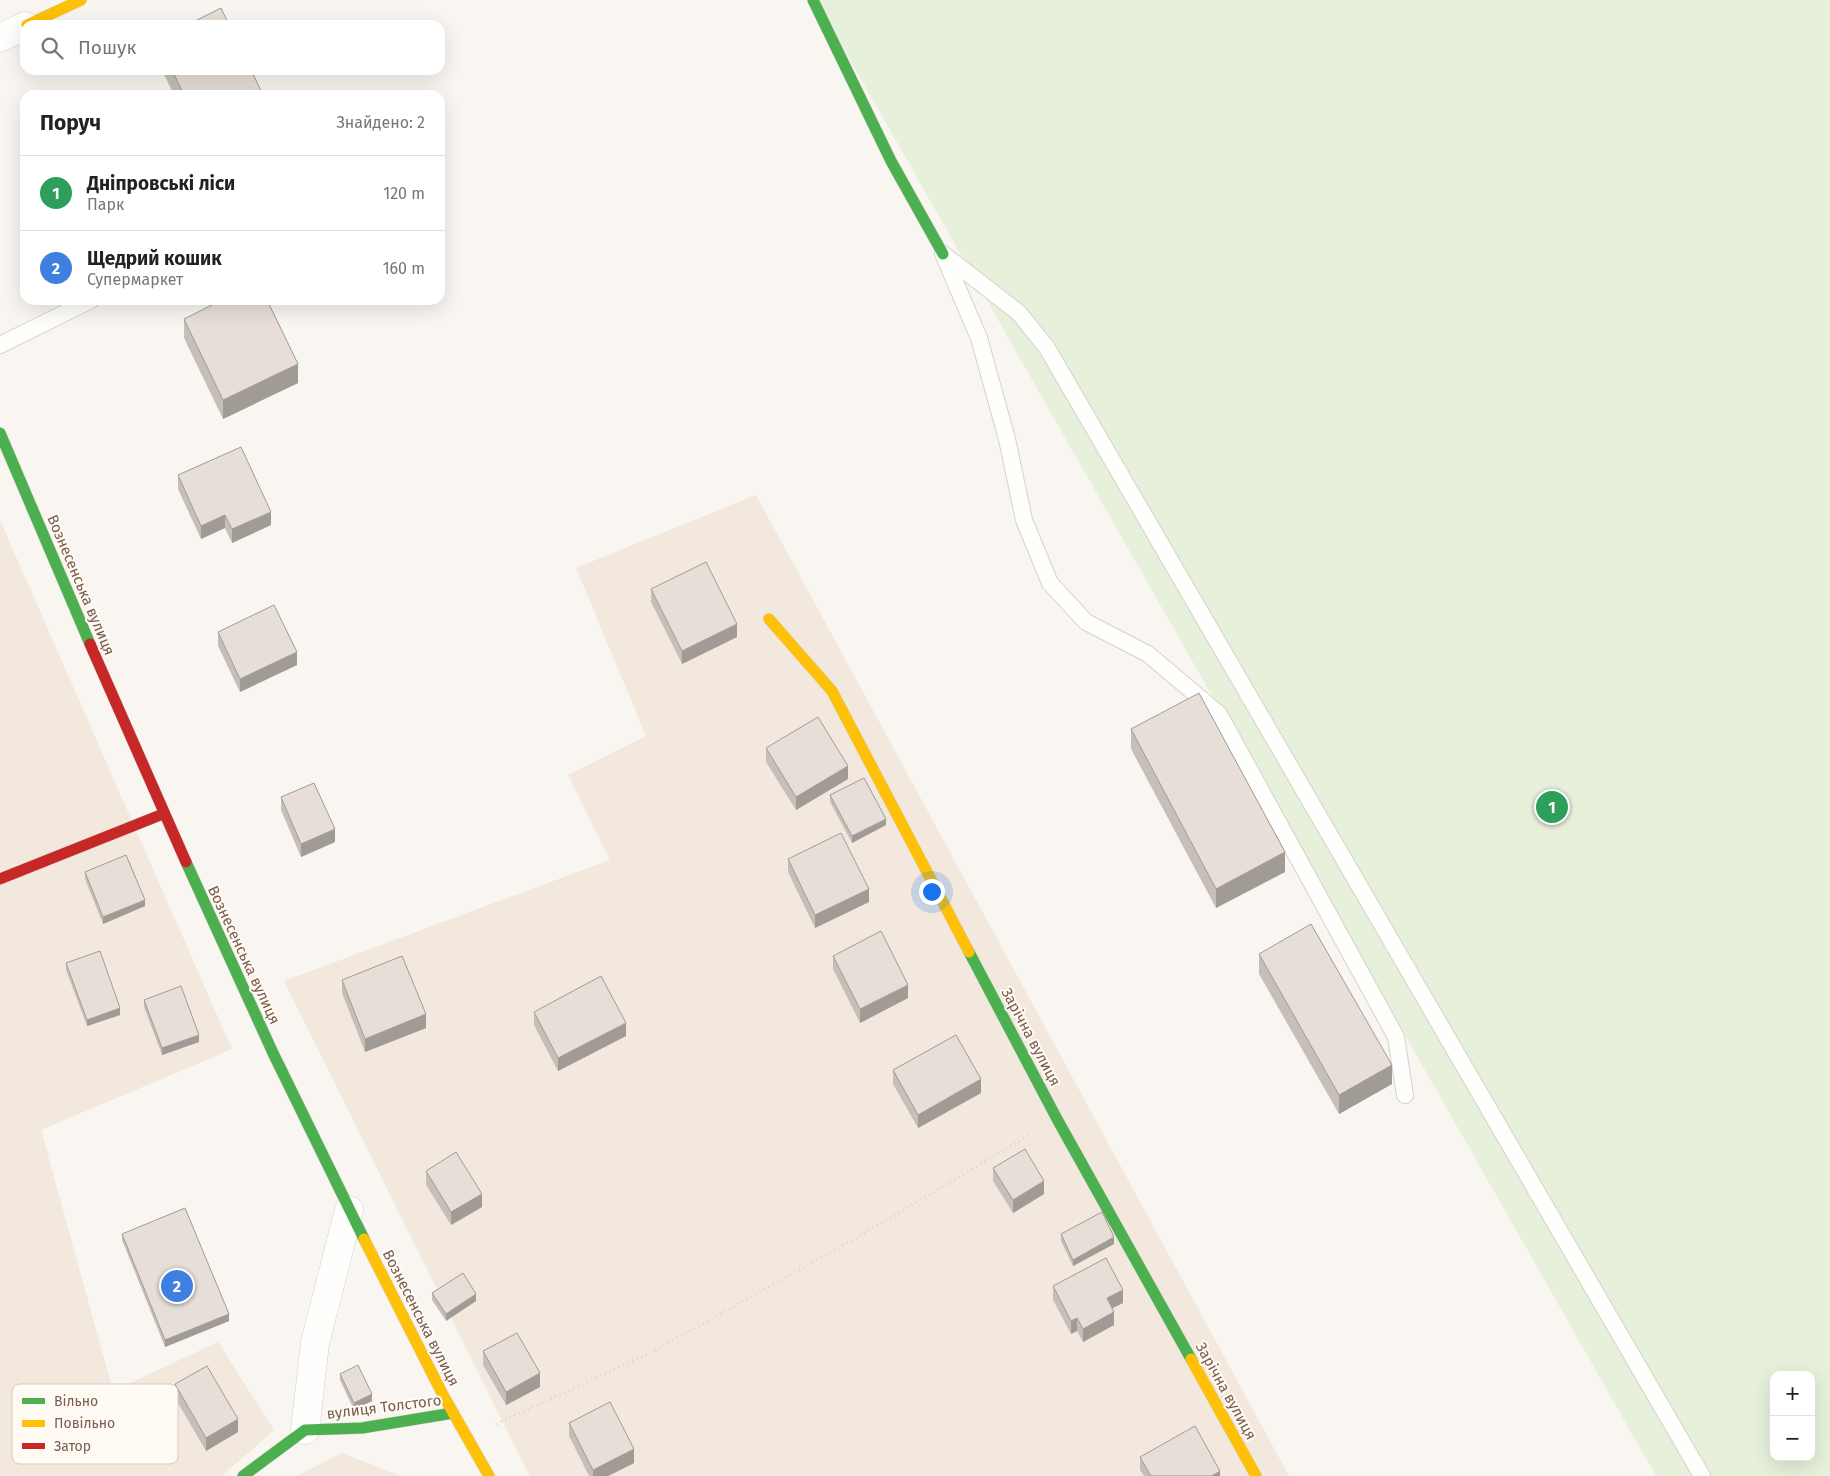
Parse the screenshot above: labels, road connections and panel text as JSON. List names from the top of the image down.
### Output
{
  "streets": {
    "street": ["Вознесенська вулиця", "Зарічна вулиця", "вулиця Толстого"]
  },
  "crossings": [
    ["Вознесенська вулиця", "вулиця Толстого"]
  ],
  "legend": ["Вільно", "Повільно", "Затор"],
  "page": {
    "search": "Пошук",
    "heading": ["Поруч", "Знайдено: 2"],
    "list": [
      {
        "mark": "1",
        "name": "Дніпровські ліси",
        "note": "Парк",
        "value": "120 m"
      },
      {
        "mark": "2",
        "name": "Щедрий кошик",
        "note": "Супермаркет",
        "value": "160 m"
      }
    ],
    "pins": ["1", "2"],
    "map_buttons": ["+", "−"]
  }
}
